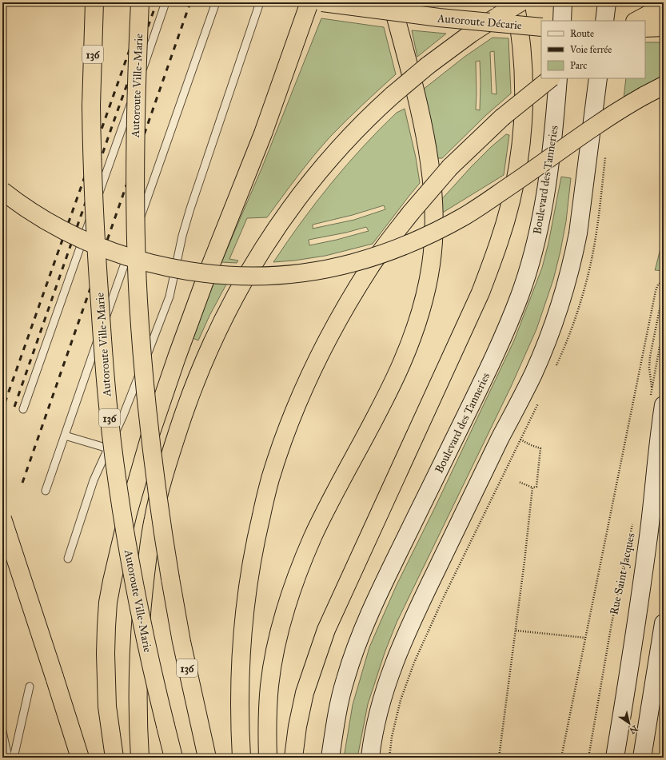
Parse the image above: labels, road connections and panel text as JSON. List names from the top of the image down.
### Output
{
  "streets": {
    "highway": ["Autoroute Décarie", "136", "Autoroute Ville-Marie"],
    "main road": ["Boulevard des Tanneries", "Rue Saint-Jacques"]
  },
  "legend": ["Route", "Voie ferrée", "Parc"],
  "north": "bottom right"
}
